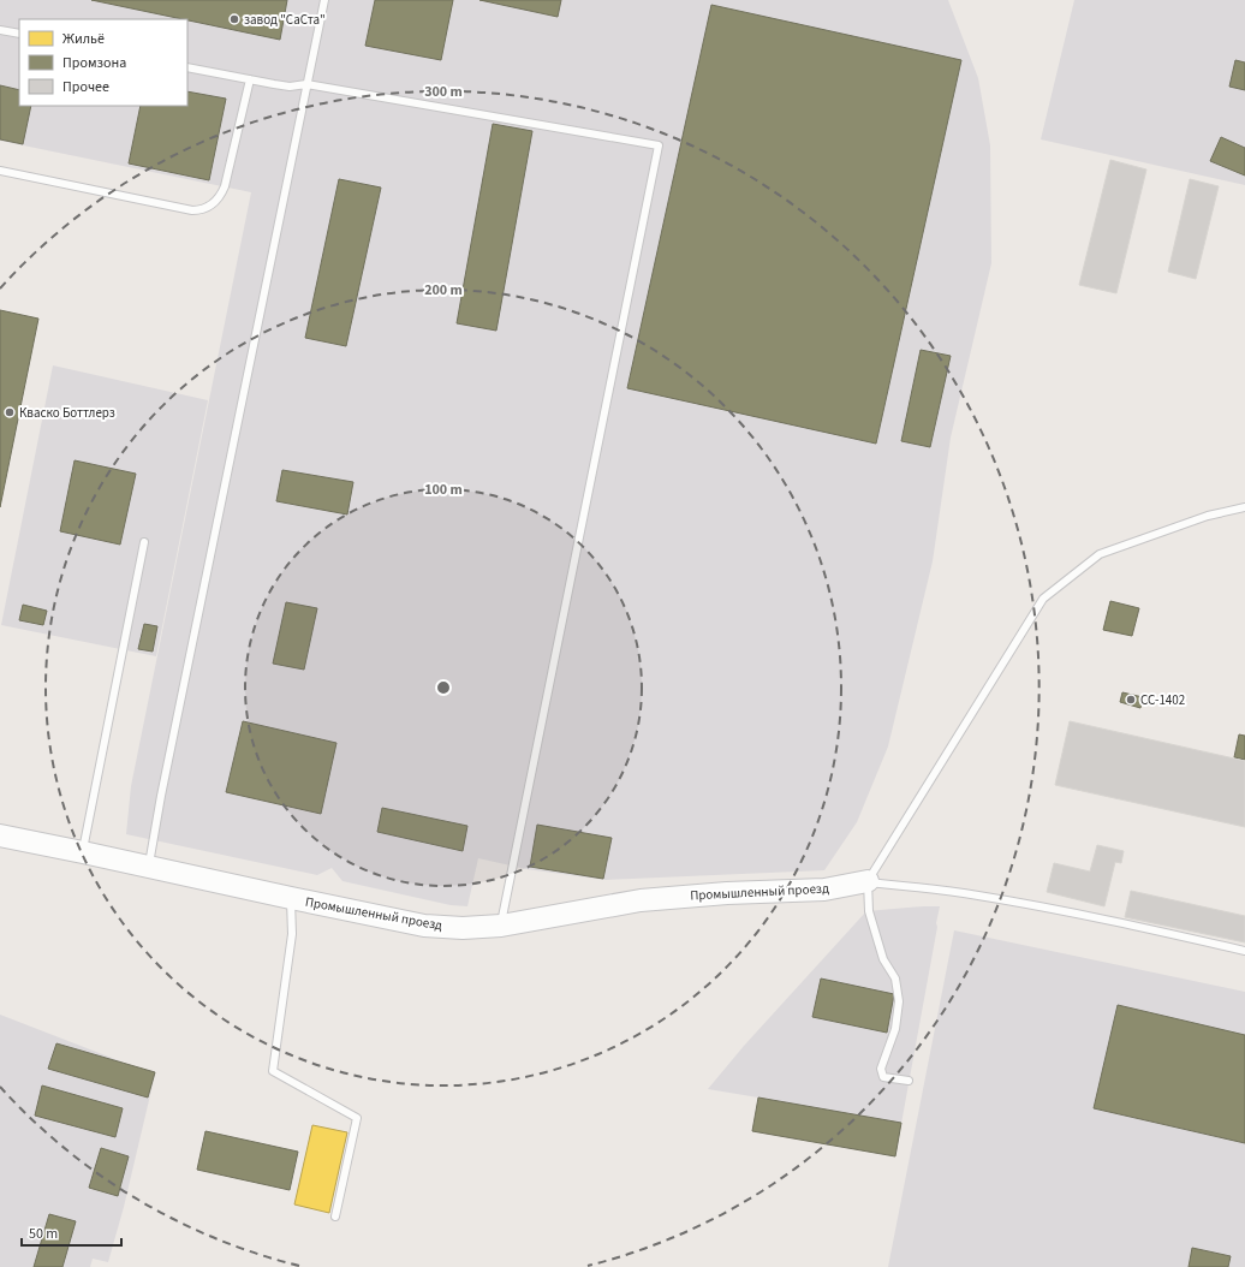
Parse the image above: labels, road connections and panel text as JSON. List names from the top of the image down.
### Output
{
  "streets": {
    "street": ["Промышленный проезд"]
  },
  "places": ["завод \"СаСта\"", "Кваско Боттлерз", "СС-1402"],
  "legend": ["Жильё", "Промзона", "Прочее"],
  "scale_bar": "50 m",
  "rings": ["300 m", "200 m", "100 m"]
}
